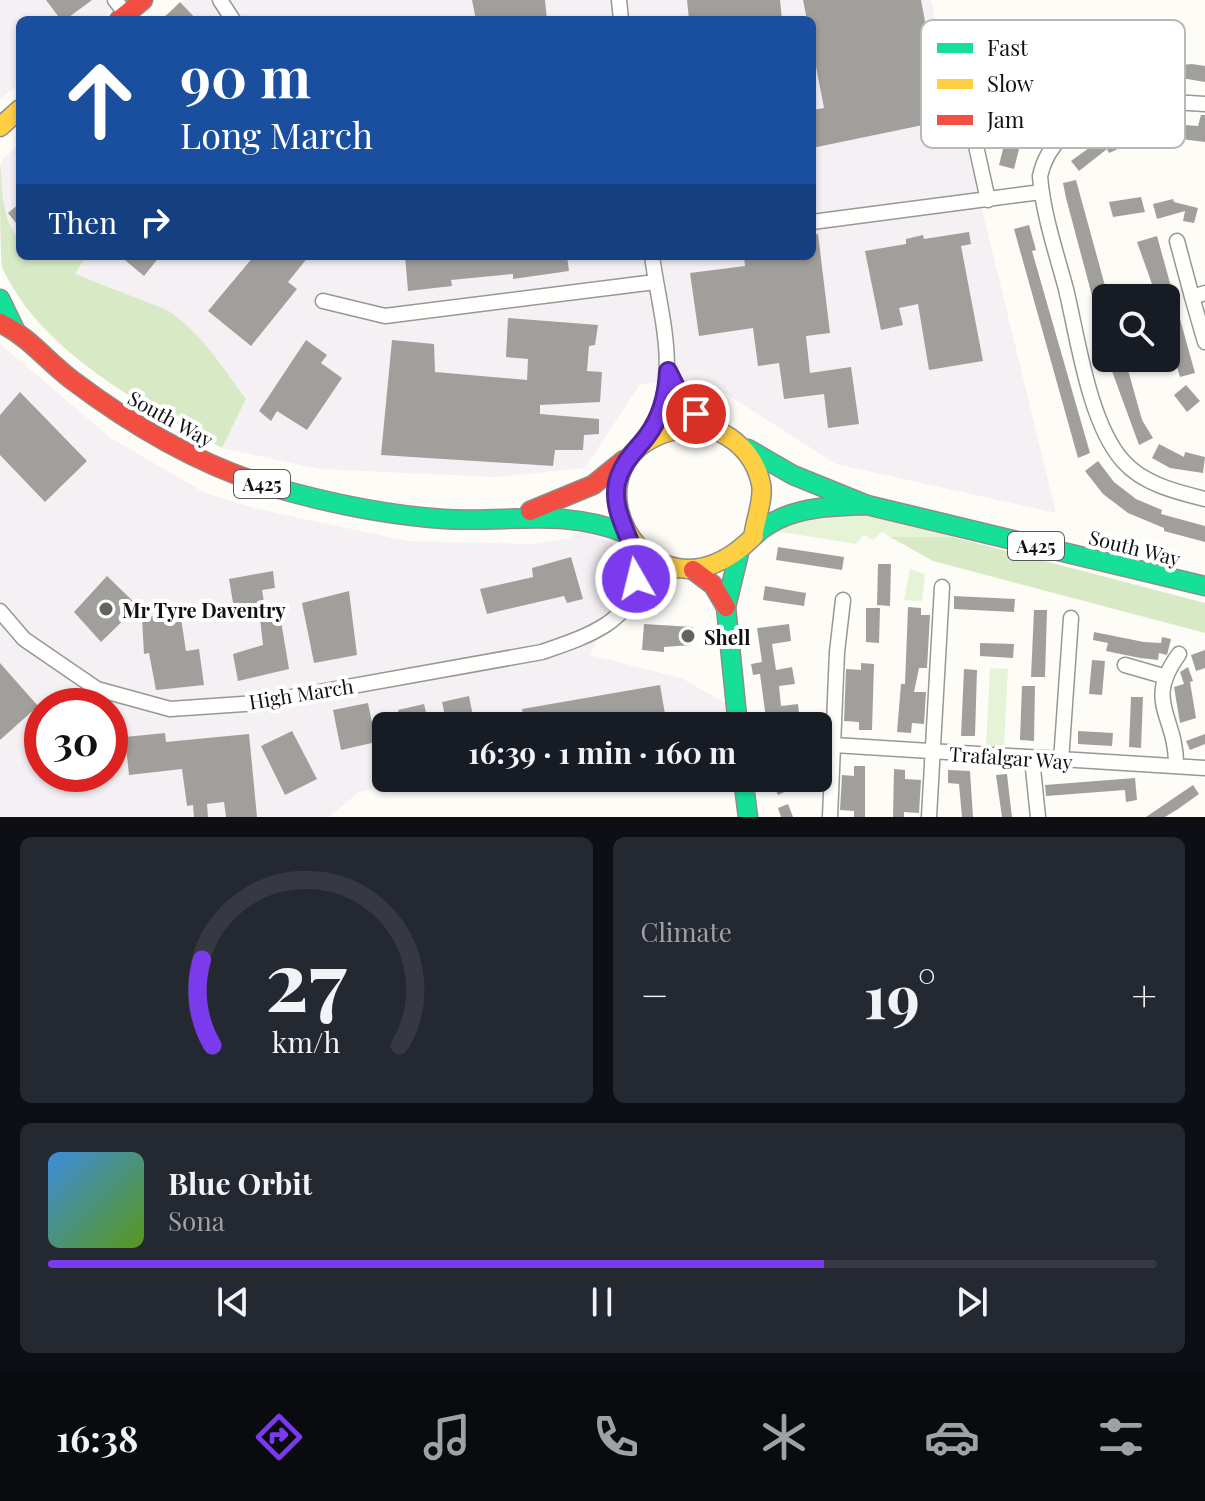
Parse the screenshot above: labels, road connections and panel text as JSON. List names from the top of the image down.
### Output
{
  "streets": {
    "main road": ["South Way", "A425"],
    "street": ["High March", "Trafalgar Way"]
  },
  "crossings": [
    ["South Way", "High March"]
  ],
  "places": ["Mr Tyre Daventry", "Shell"],
  "legend": ["Fast", "Slow", "Jam"],
  "page": {
    "turn": ["90 m", "Long March"],
    "then": "Then",
    "limit": "30",
    "trip": "16:39 · 1 min · 160 m",
    "tile": "Climate",
    "heat": ["−", "19°", "+"],
    "song": ["Blue Orbit", "Sona"],
    "tabs": "16:38",
    "gauge": ["27", "km/h"]
  }
}
